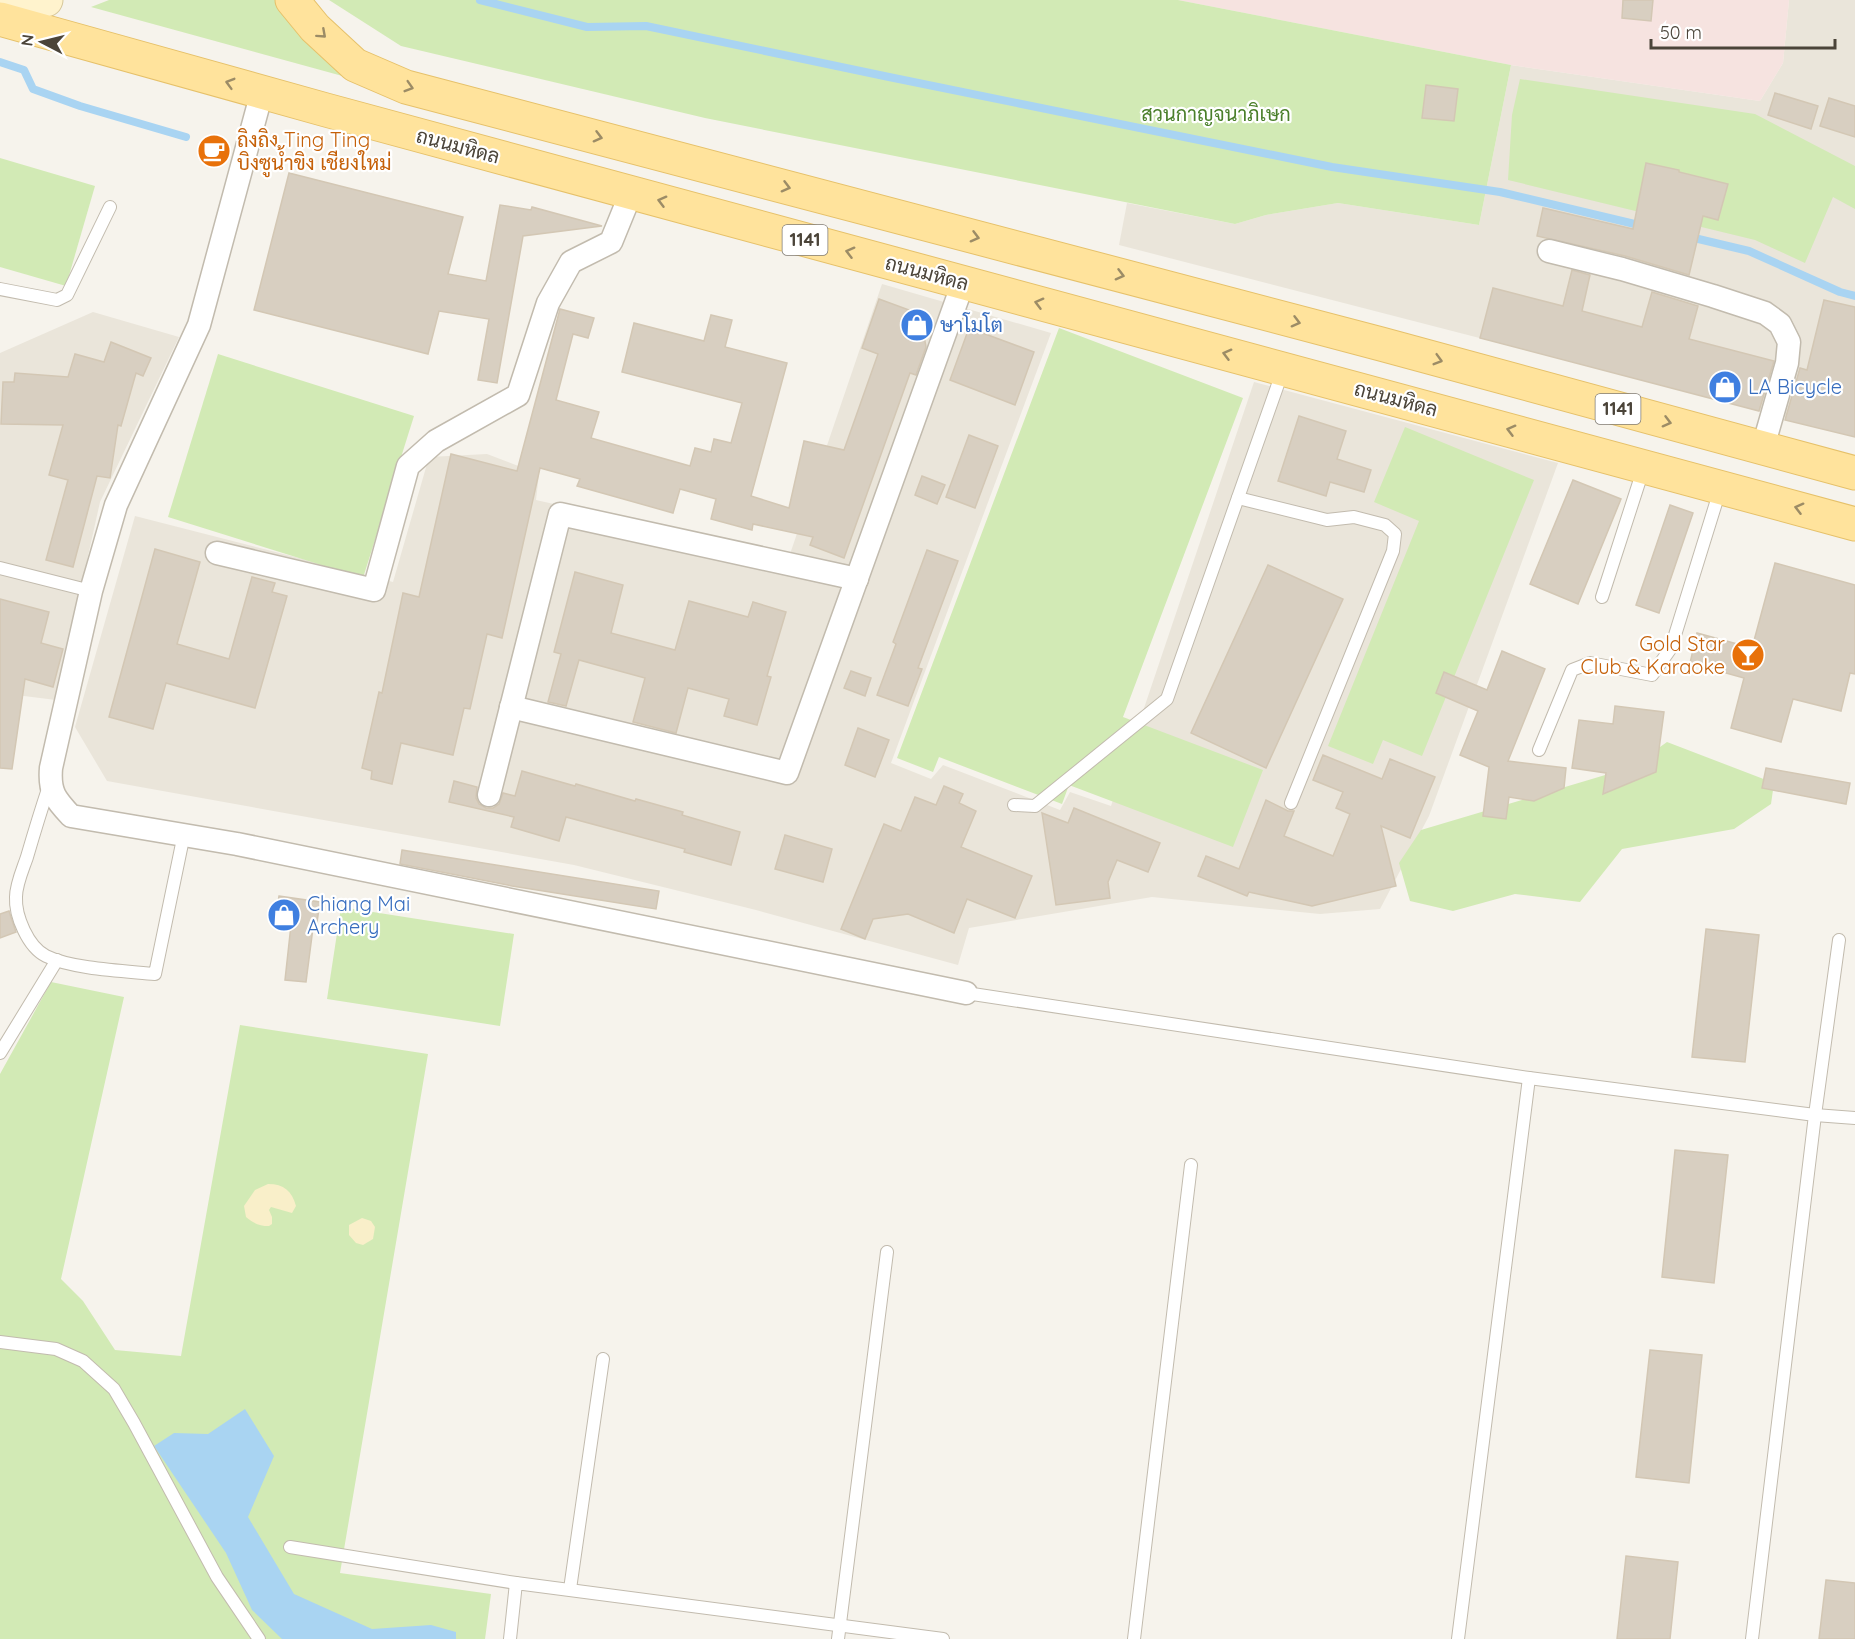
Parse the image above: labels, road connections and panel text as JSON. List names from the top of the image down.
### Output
{
  "streets": {
    "main road": ["ถนนมหิดล", "1141"]
  },
  "parks": ["สวนกาญจนาภิเษก"],
  "places": {
    "cafe": ["ถิงถิง Ting Ting บิงซูน้ำขิง เชียงใหม่"],
    "shop": ["ษาโมโต", "LA Bicycle", "Chiang Mai Archery"],
    "bar": ["Gold Star Club & Karaoke"]
  },
  "scale_bar": "50 m",
  "north": "left"
}
